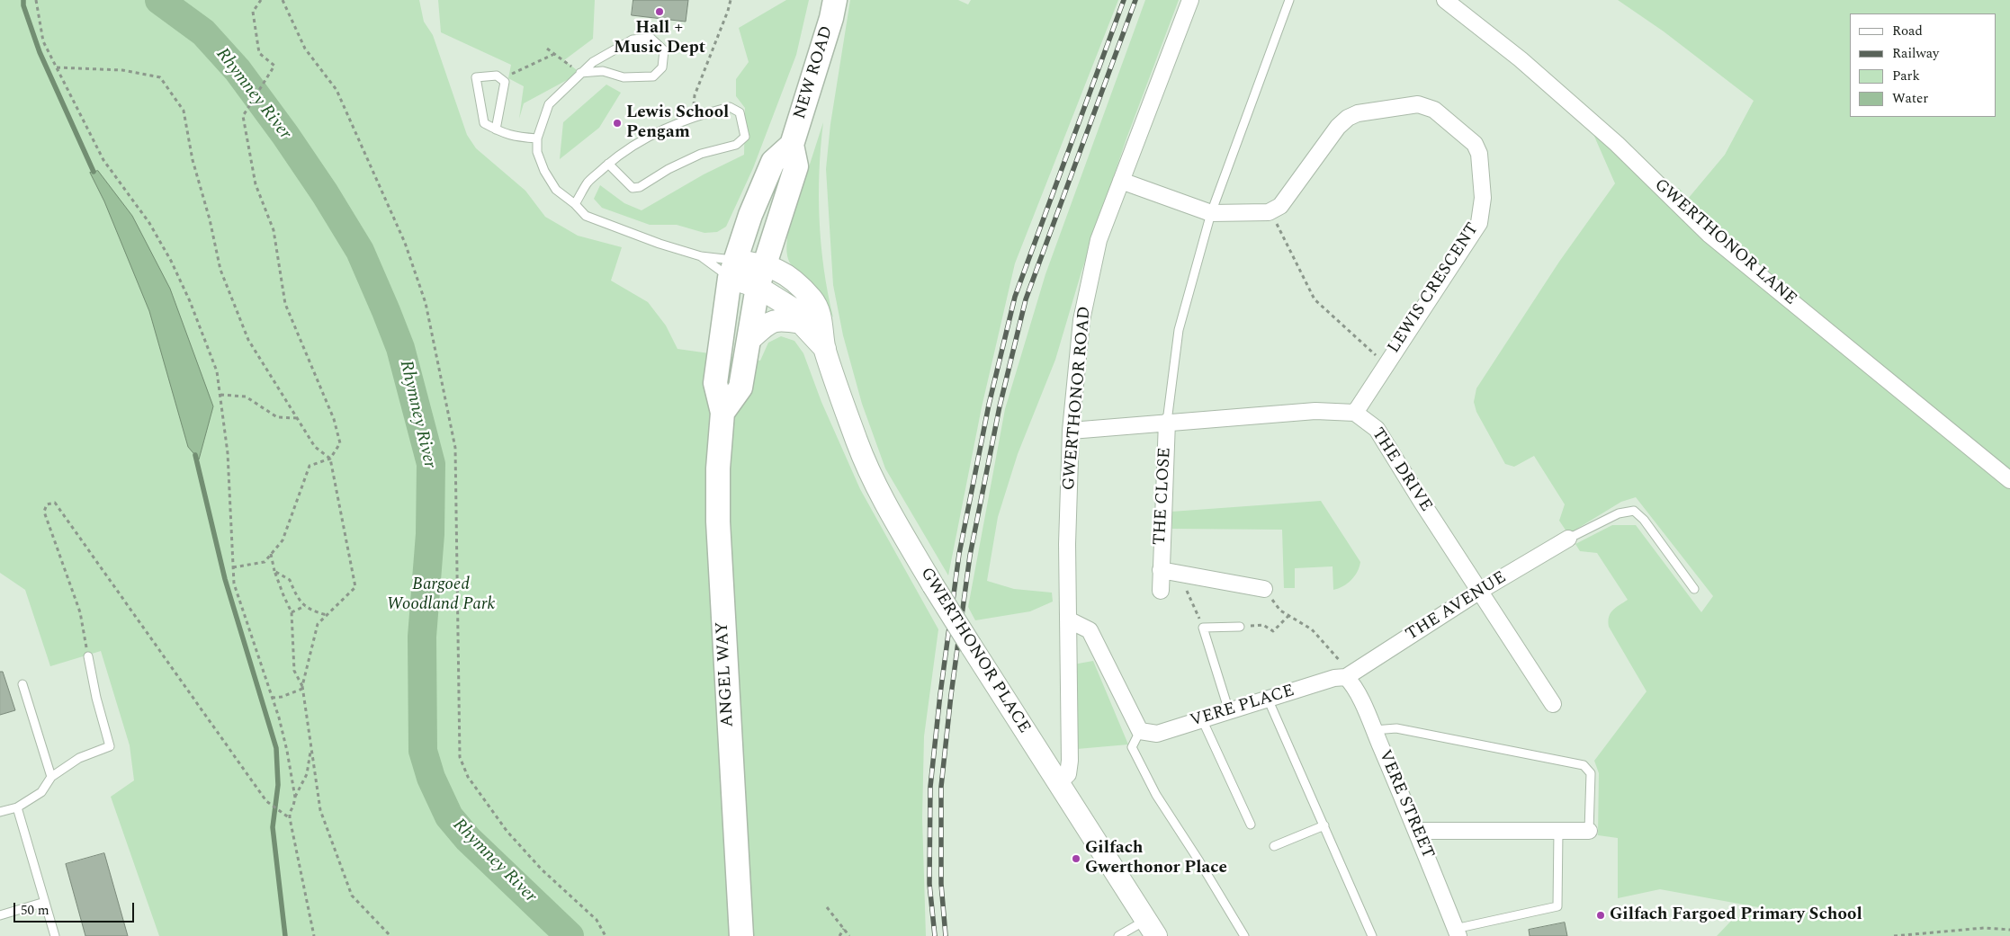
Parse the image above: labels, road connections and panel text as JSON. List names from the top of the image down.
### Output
{
  "streets": {
    "main road": ["NEW ROAD", "ANGEL WAY"],
    "street": [
      "GWERTHONOR LANE",
      "LEWIS CRESCENT",
      "GWERTHONOR ROAD",
      "THE DRIVE",
      "THE CLOSE",
      "THE AVENUE",
      "GWERTHONOR PLACE",
      "VERE PLACE",
      "VERE STREET"
    ]
  },
  "crossings": [
    ["NEW ROAD", "GWERTHONOR PLACE"],
    ["LEWIS CRESCENT", "THE DRIVE"],
    ["GWERTHONOR ROAD", "THE DRIVE"],
    ["GWERTHONOR ROAD", "GWERTHONOR PLACE"],
    ["THE DRIVE", "THE CLOSE"],
    ["THE DRIVE", "THE AVENUE"],
    ["THE AVENUE", "VERE PLACE"],
    ["THE AVENUE", "VERE STREET"],
    ["GWERTHONOR PLACE", "ANGEL WAY"],
    ["VERE PLACE", "VERE STREET"]
  ],
  "water": ["Rhymney River"],
  "parks": ["Bargoed Woodland Park"],
  "places": [
    "Hall + Music Dept",
    "Lewis School Pengam",
    "Gilfach Gwerthonor Place",
    "Gilfach Fargoed Primary School"
  ],
  "legend": [
    "Road",
    "Railway",
    "Park",
    "Water"
  ],
  "scale_bar": "50 m"
}
